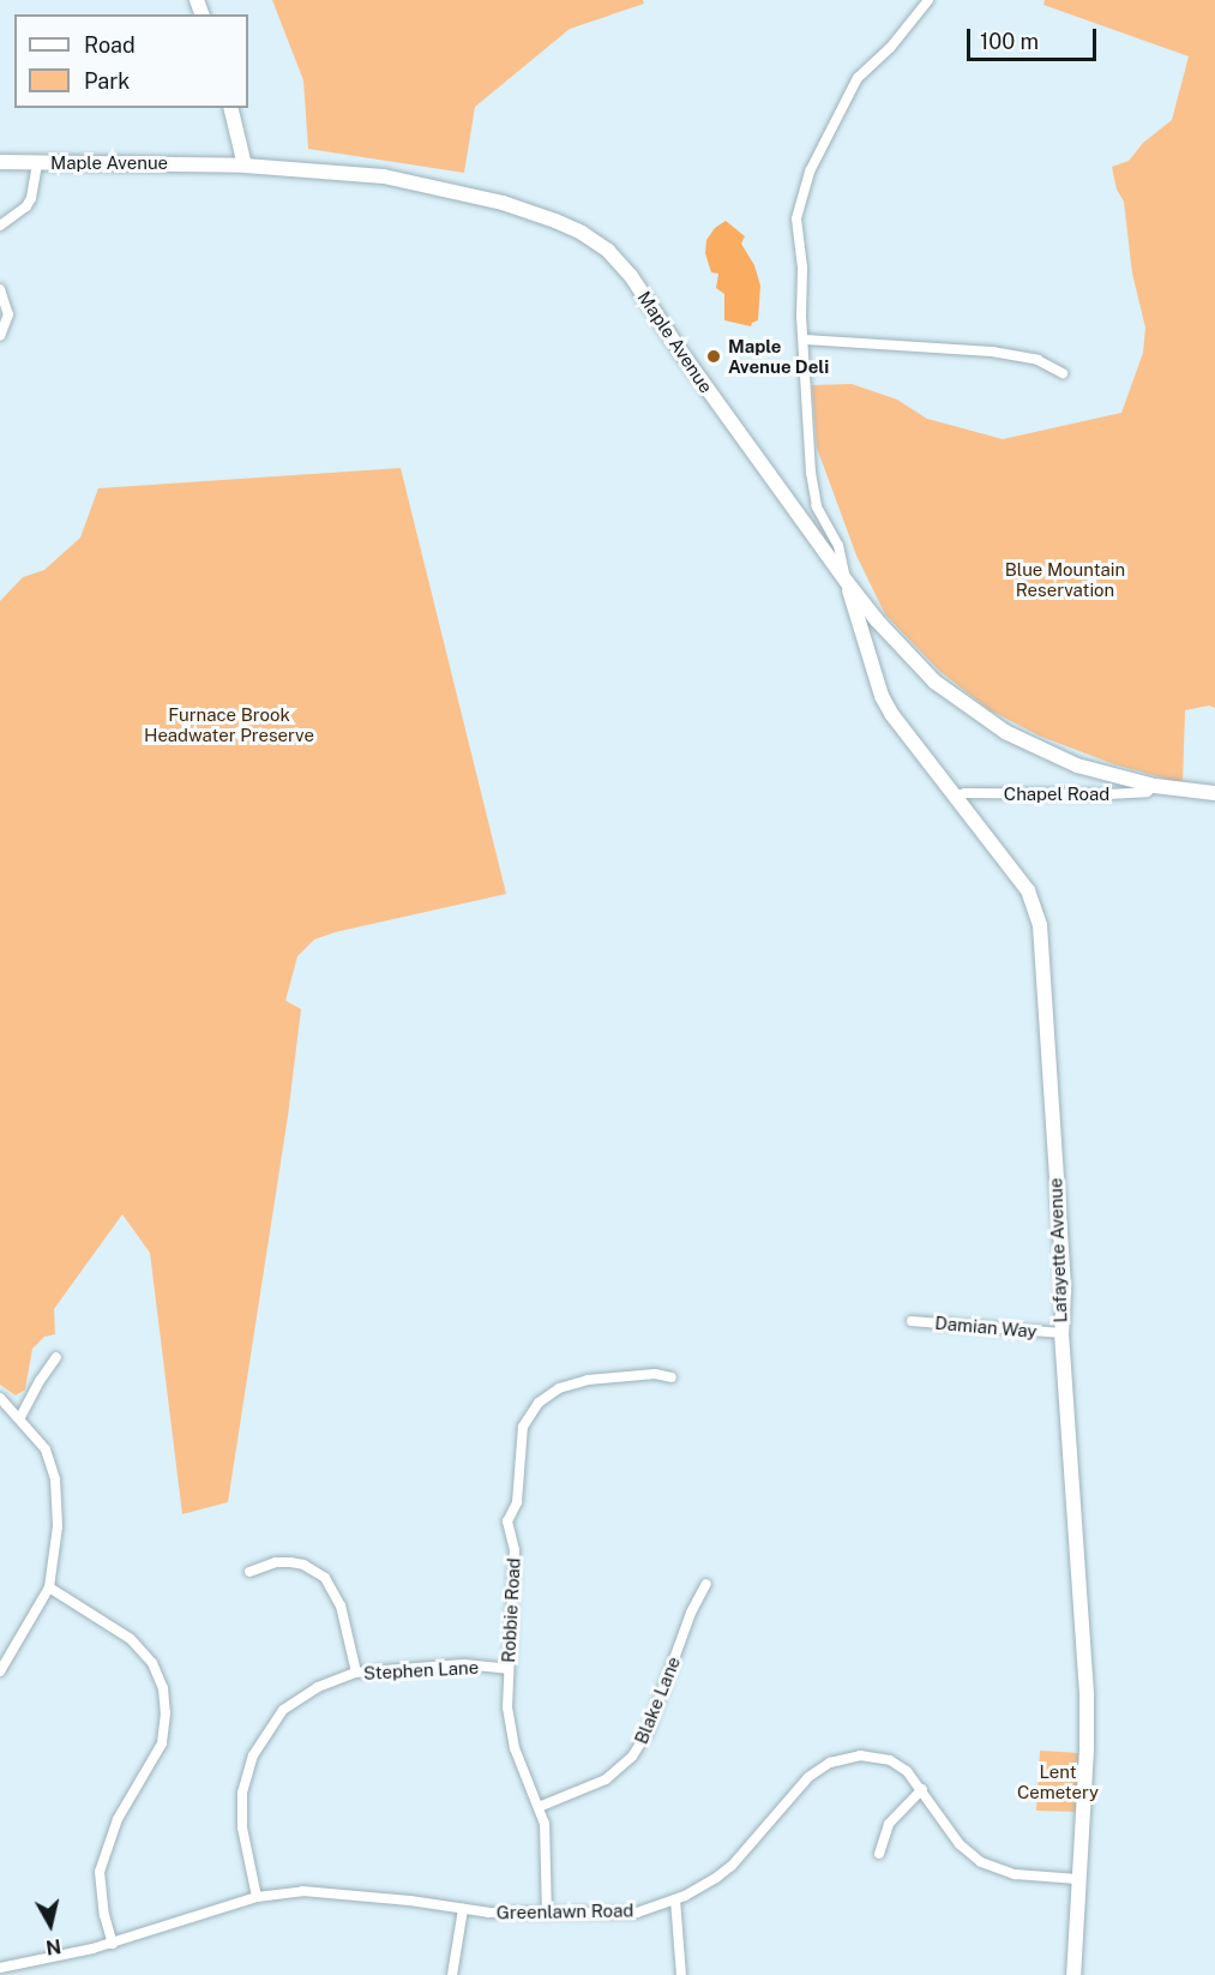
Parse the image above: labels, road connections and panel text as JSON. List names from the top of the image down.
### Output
{
  "streets": {
    "street": [
      "Maple Avenue",
      "Chapel Road",
      "Lafayette Avenue",
      "Damian Way",
      "Robbie Road",
      "Stephen Lane",
      "Blake Lane",
      "Greenlawn Road"
    ]
  },
  "crossings": [
    ["Maple Avenue", "Chapel Road"],
    ["Maple Avenue", "Lafayette Avenue"],
    ["Chapel Road", "Lafayette Avenue"],
    ["Lafayette Avenue", "Damian Way"],
    ["Lafayette Avenue", "Greenlawn Road"],
    ["Robbie Road", "Stephen Lane"],
    ["Robbie Road", "Blake Lane"],
    ["Robbie Road", "Greenlawn Road"],
    ["Stephen Lane", "Greenlawn Road"]
  ],
  "parks": ["Blue Mountain Reservation", "Furnace Brook Headwater Preserve", "Lent Cemetery"],
  "places": ["Maple Avenue Deli"],
  "legend": ["Road", "Park"],
  "scale_bar": "100 m",
  "north": "bottom"
}
